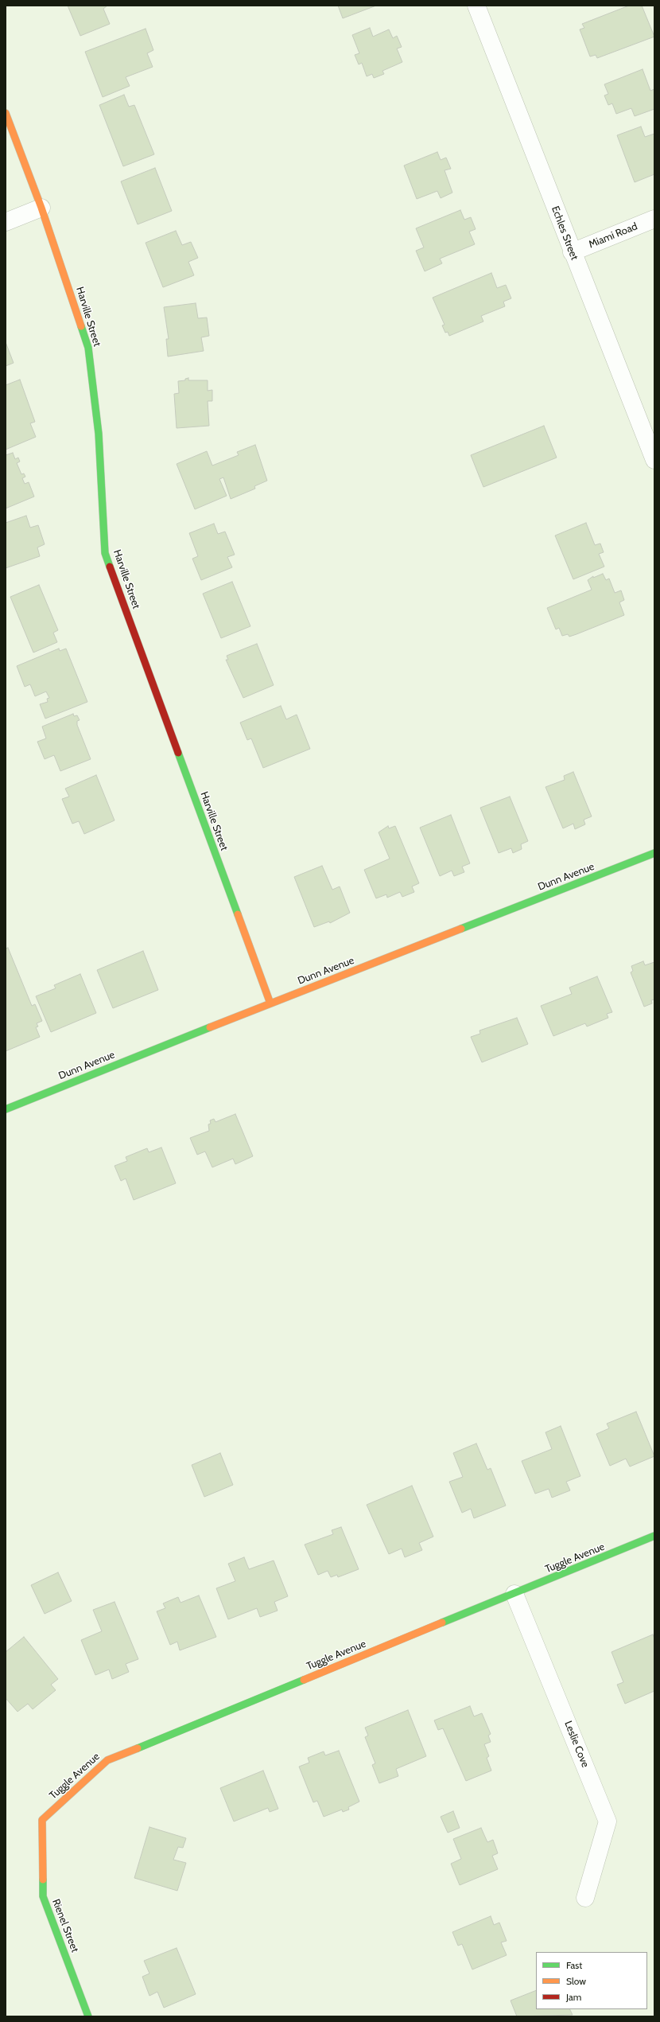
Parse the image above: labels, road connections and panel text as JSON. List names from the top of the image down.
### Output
{
  "streets": {
    "street": [
      "Echles Street",
      "Miami Road",
      "Harville Street",
      "Dunn Avenue",
      "Tuggle Avenue",
      "Leslie Cove",
      "Rienel Street"
    ]
  },
  "crossings": [
    ["Echles Street", "Miami Road"],
    ["Harville Street", "Dunn Avenue"],
    ["Tuggle Avenue", "Leslie Cove"],
    ["Tuggle Avenue", "Rienel Street"]
  ],
  "legend": ["Fast", "Slow", "Jam"]
}
